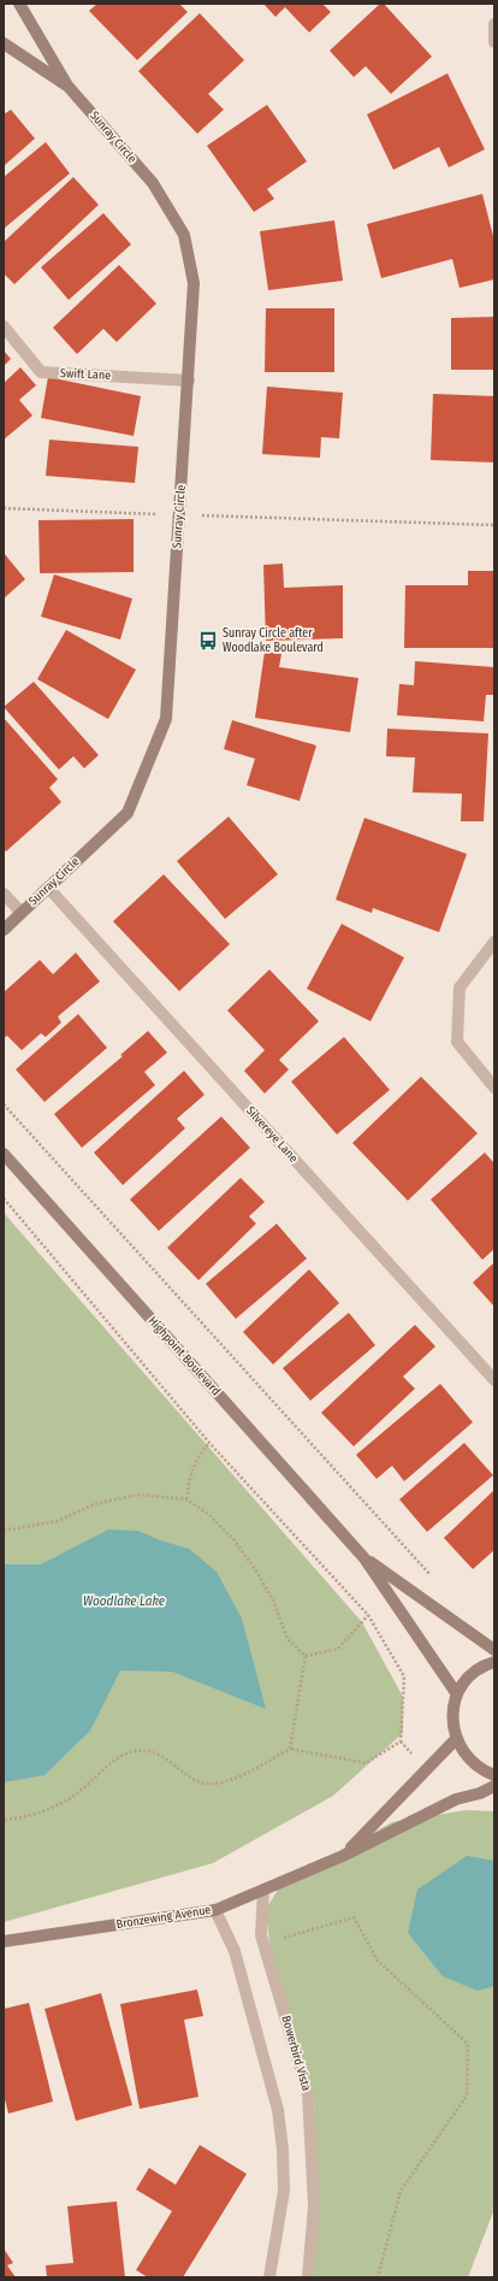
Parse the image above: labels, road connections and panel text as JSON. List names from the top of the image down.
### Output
{
  "streets": {
    "street": [
      "Sunray Circle",
      "Swift Lane",
      "Silvereye Lane",
      "Highpoint Boulevard",
      "Bronzewing Avenue",
      "Bowerbird Vista"
    ]
  },
  "crossings": [
    ["Sunray Circle", "Swift Lane"],
    ["Sunray Circle", "Silvereye Lane"],
    ["Bronzewing Avenue", "Bowerbird Vista"]
  ],
  "water": ["Woodlake Lake"],
  "places": {
    "bus stop": ["Sunray Circle after Woodlake Boulevard"]
  }
}
